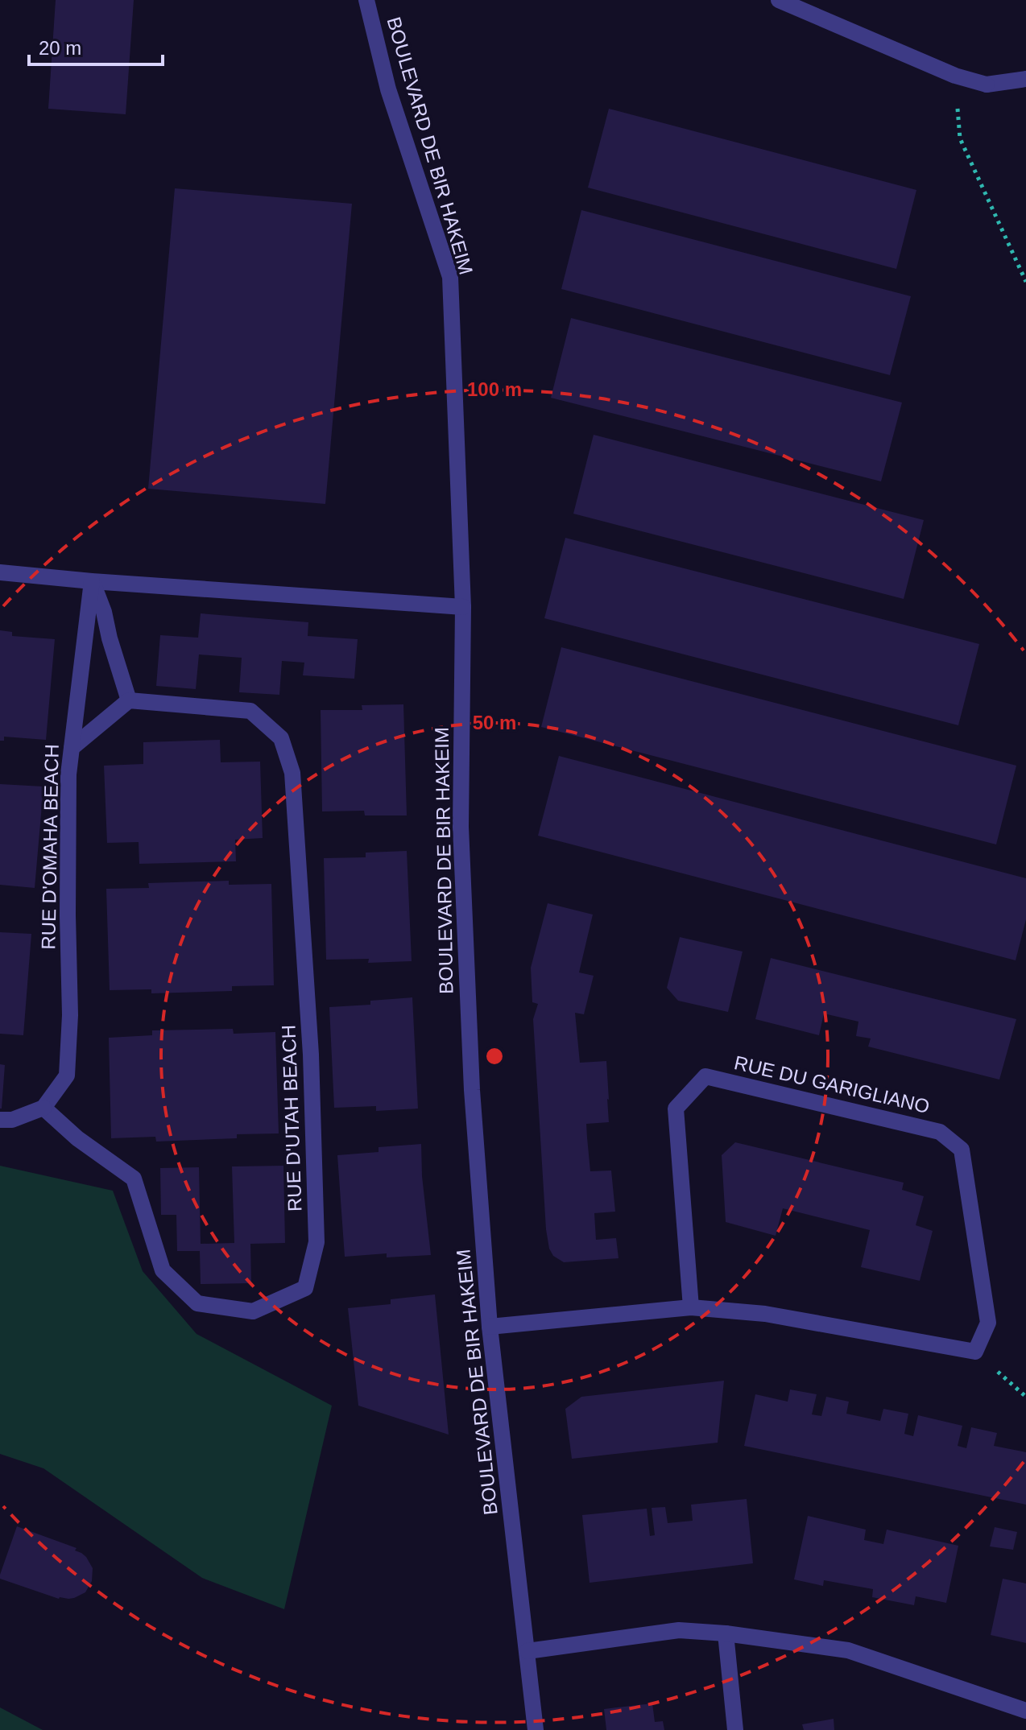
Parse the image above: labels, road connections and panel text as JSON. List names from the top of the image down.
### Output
{
  "streets": {
    "street": [
      "BOULEVARD DE BIR HAKEIM",
      "RUE D'OMAHA BEACH",
      "RUE DU GARIGLIANO",
      "RUE D'UTAH BEACH"
    ]
  },
  "crossings": [
    ["BOULEVARD DE BIR HAKEIM", "RUE DU GARIGLIANO"],
    ["RUE D'OMAHA BEACH", "RUE D'UTAH BEACH"]
  ],
  "scale_bar": "20 m",
  "rings": ["100 m", "50 m"]
}
